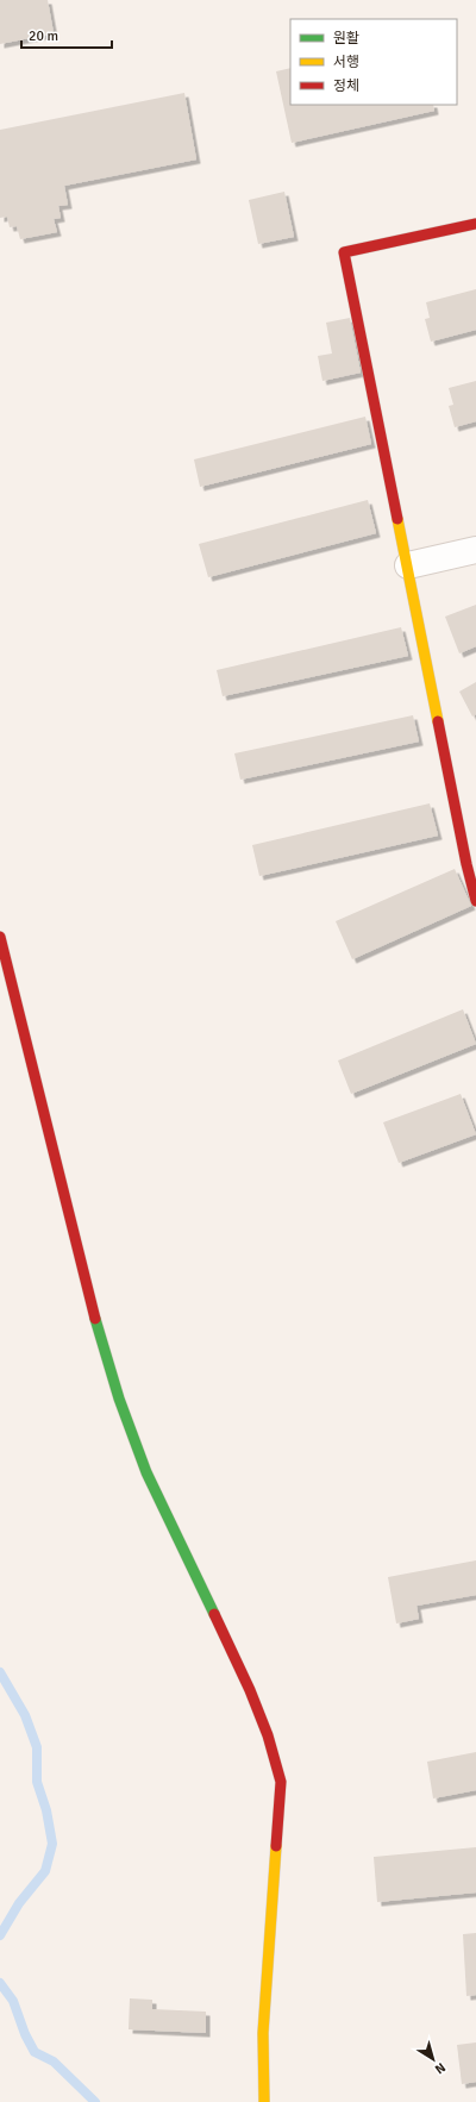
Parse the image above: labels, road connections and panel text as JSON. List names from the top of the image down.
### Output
{
  "legend": ["원활", "서행", "정체"],
  "scale_bar": "20 m",
  "north": "bottom right"
}
